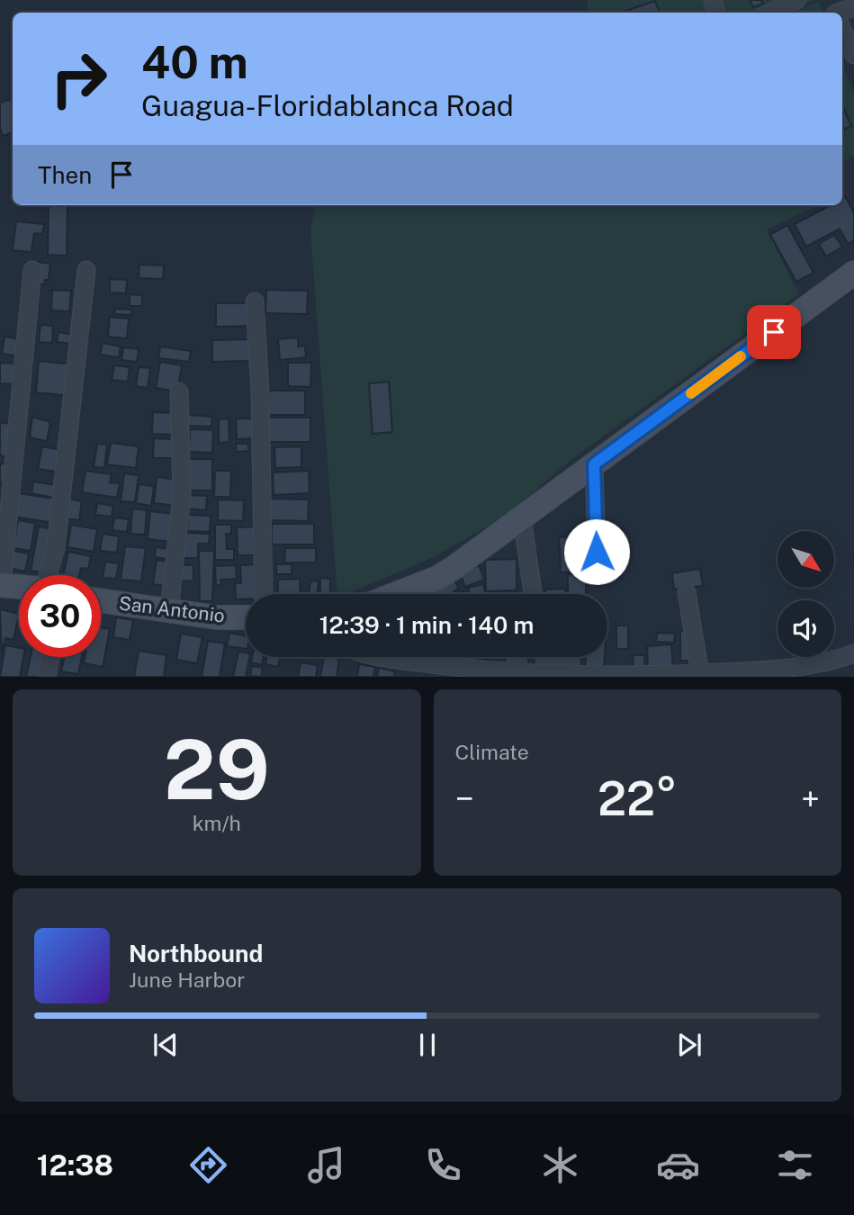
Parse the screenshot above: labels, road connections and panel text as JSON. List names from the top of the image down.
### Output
{
  "streets": {
    "main road": ["San Antonio"]
  },
  "north": "bottom right",
  "page": {
    "turn": ["40 m", "Guagua-Floridablanca Road"],
    "then": "Then",
    "limit": "30",
    "trip": "12:39 · 1 min · 140 m",
    "tile": [
      ["29", "km/h"],
      "Climate"
    ],
    "heat": ["−", "22°", "+"],
    "song": ["Northbound", "June Harbor"],
    "tabs": "12:38"
  }
}
